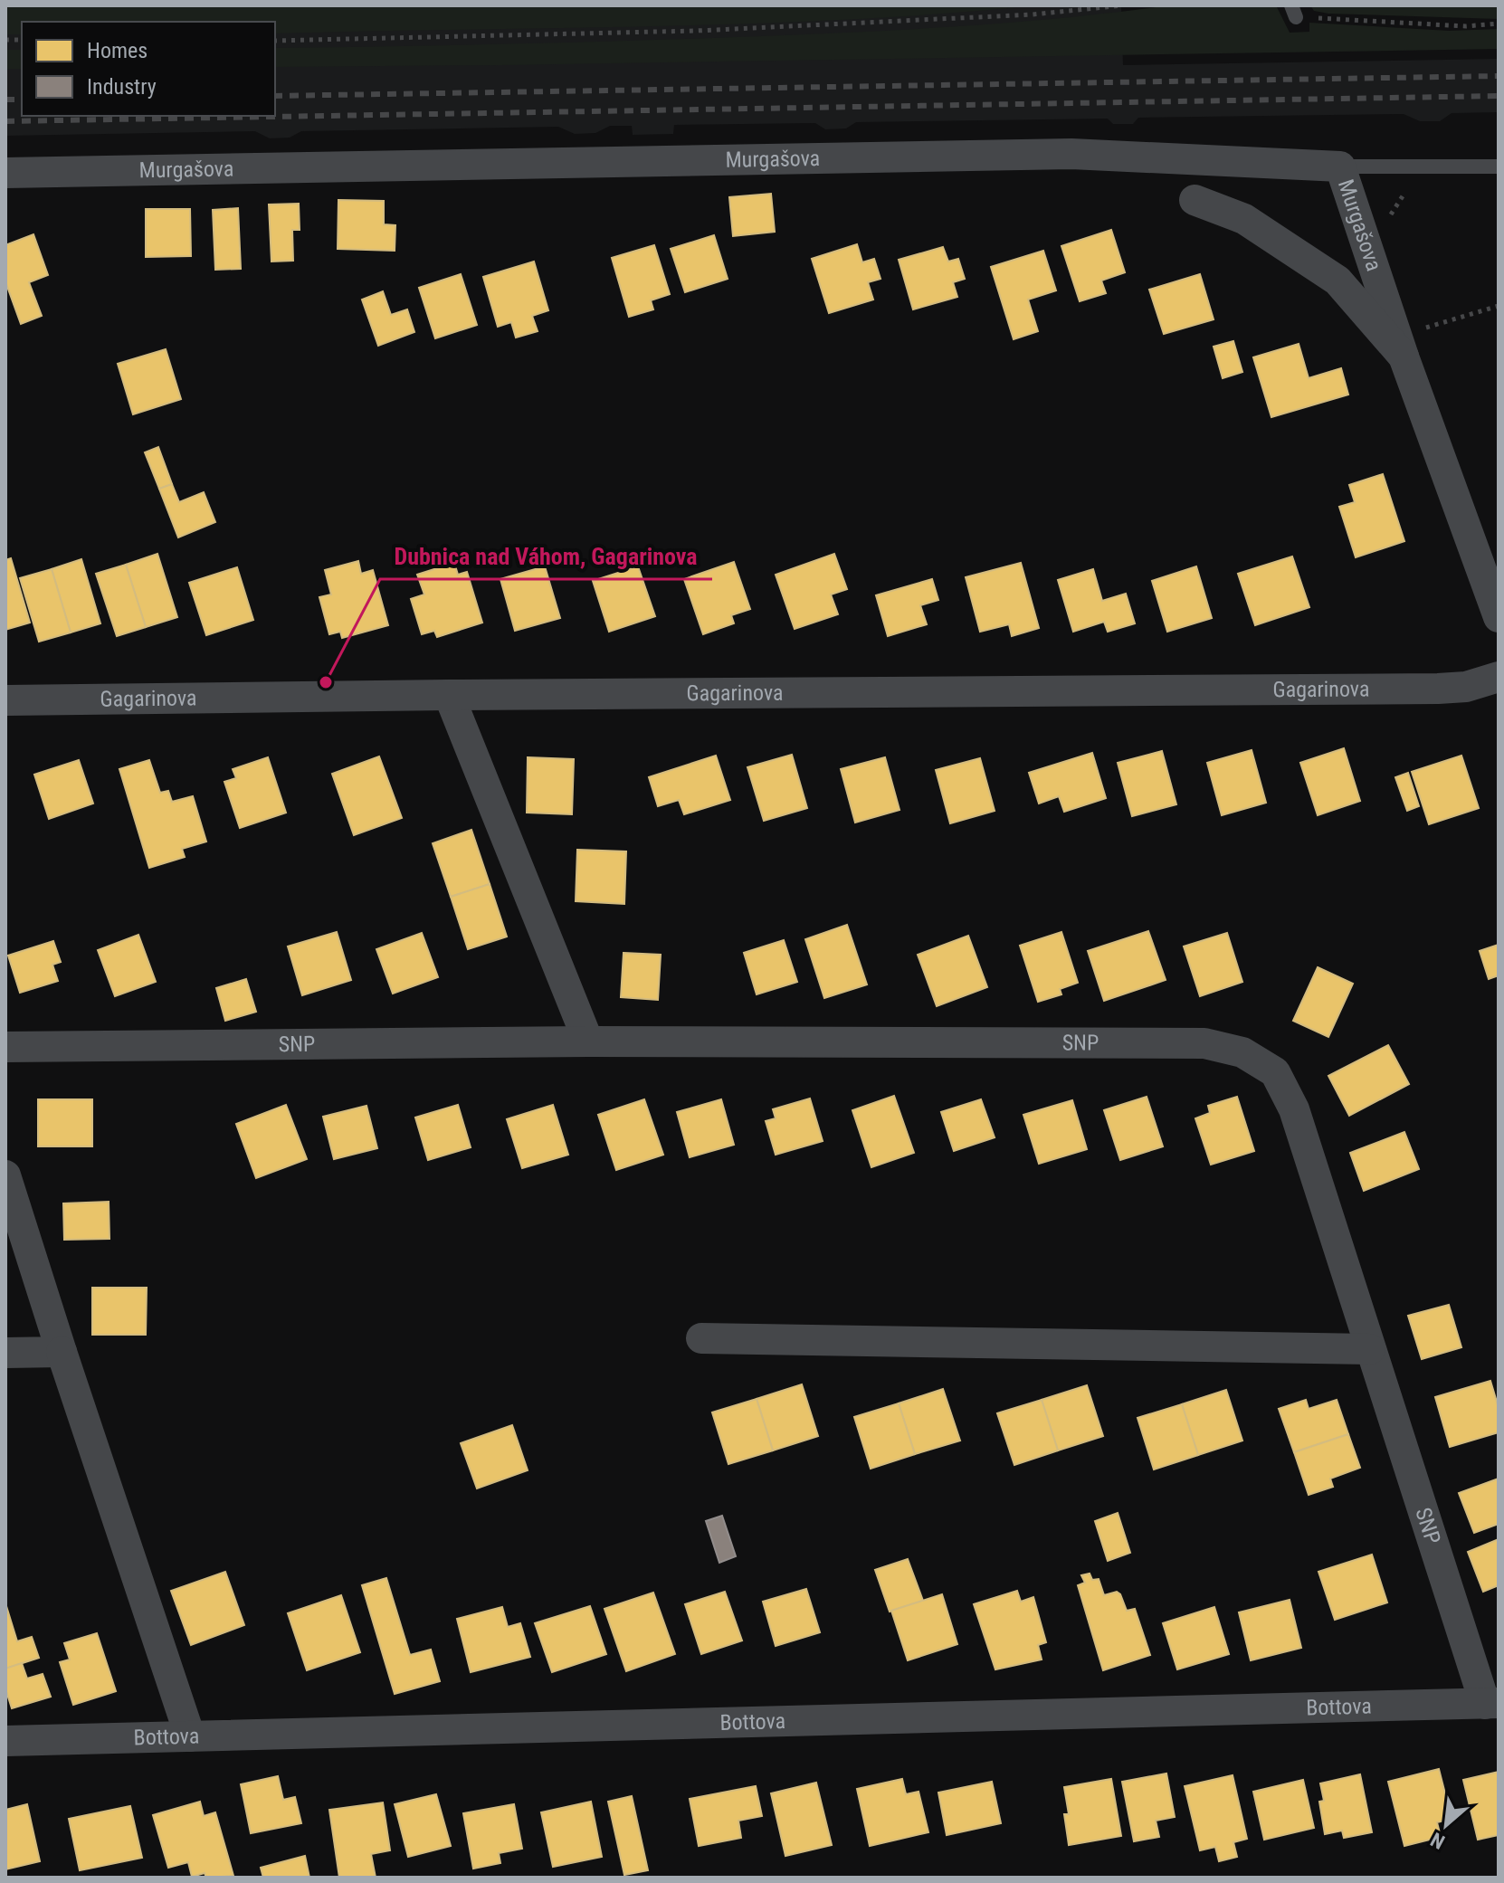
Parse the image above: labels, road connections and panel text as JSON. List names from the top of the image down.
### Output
{
  "streets": {
    "street": [
      "Murgašova",
      "Gagarinova",
      "SNP",
      "Bottova"
    ]
  },
  "crossings": [
    ["SNP", "Bottova"]
  ],
  "places": ["Dubnica nad Váhom, Gagarinova"],
  "legend": ["Homes", "Industry"],
  "north": "bottom left"
}
